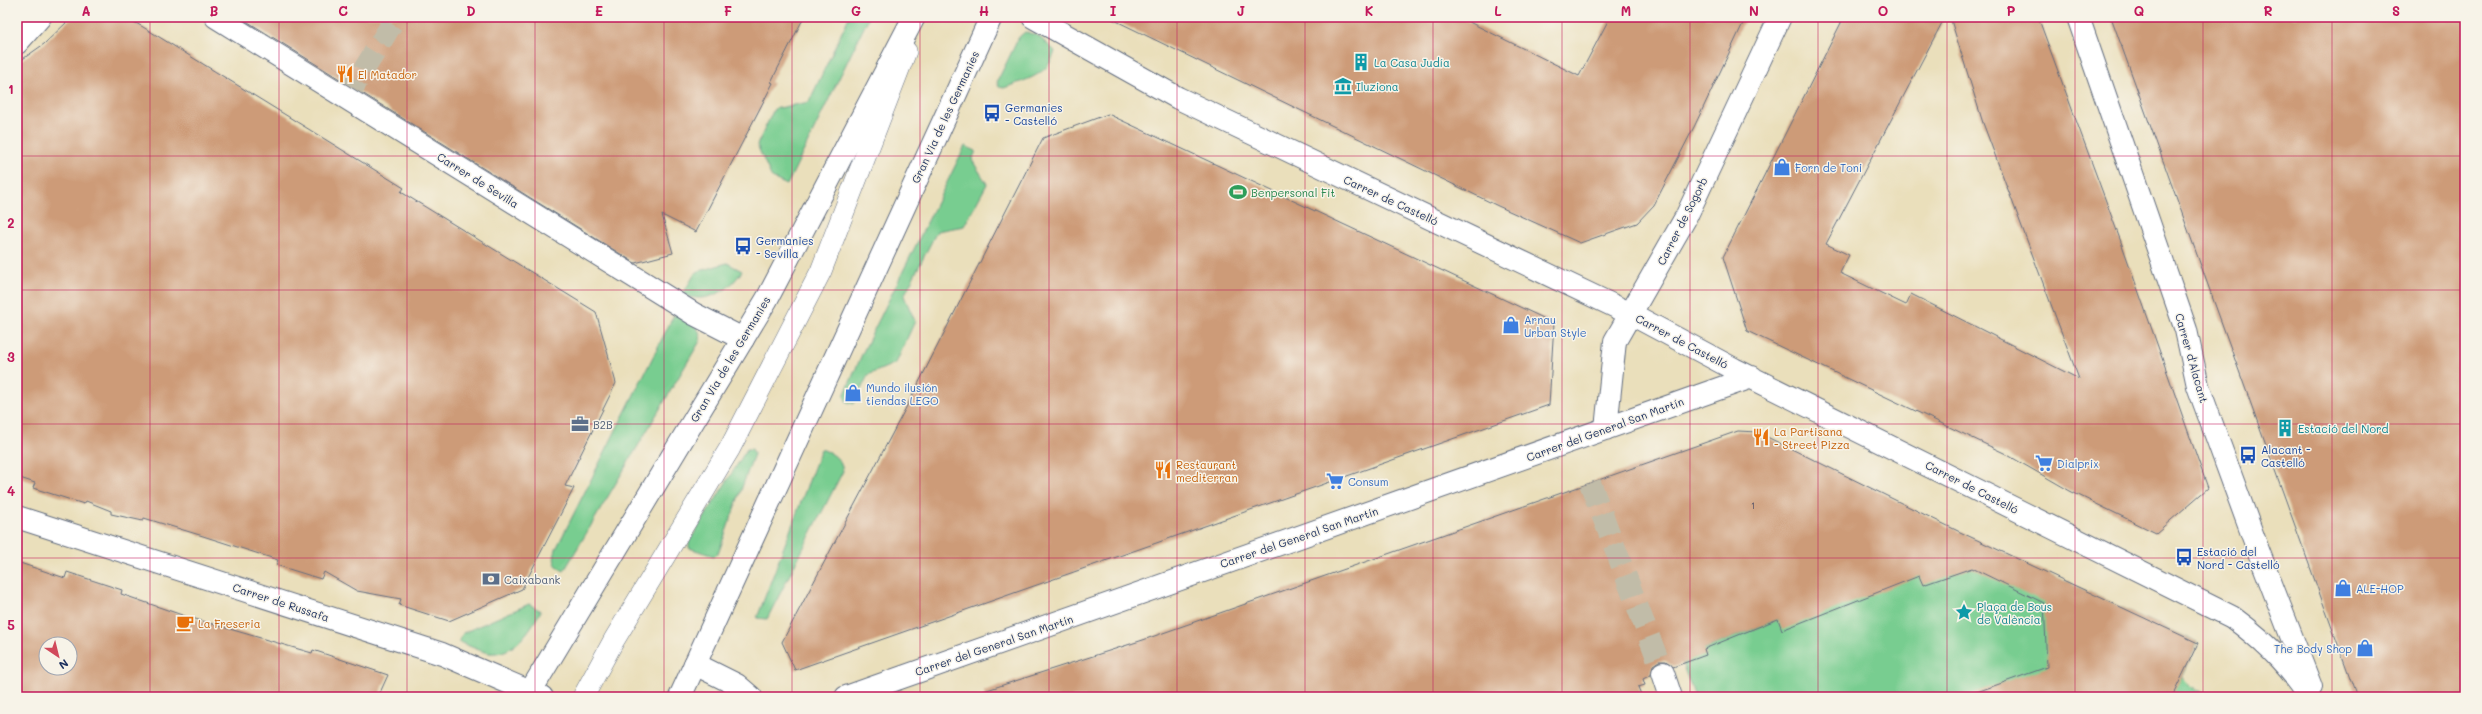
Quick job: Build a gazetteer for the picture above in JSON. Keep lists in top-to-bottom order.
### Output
{
  "streets": {
    "street": [
      "Gran Via de les Germanies",
      "Carrer de Sevilla",
      "Carrer de Castelló",
      "Carrer de Sogorb",
      "Carrer d'Alacant",
      "Carrer del General San Martín",
      "Carrer de Russafa"
    ]
  },
  "crossings": [
    ["Gran Via de les Germanies", "Carrer de Sevilla"],
    ["Gran Via de les Germanies", "Carrer de Russafa"],
    ["Carrer de Castelló", "Carrer de Sogorb"],
    ["Carrer de Castelló", "Carrer del General San Martín"],
    ["Carrer de Sogorb", "Carrer del General San Martín"]
  ],
  "places": {
    "building": ["La Casa Judía", "Estació del Nord"],
    "restaurant": ["El Matador", "La Partisana - Street Pizza", "Restaurant mediterran"],
    "museum": ["Iluziona"],
    "bus stop": [
      "Germanies - Castelló",
      "Germanies - Sevilla",
      "Alacant - Castelló",
      "Estació del Nord - Castelló"
    ],
    "shop": [
      "Forn de Toni",
      "Arnau Urban Style",
      "Mundo ilusión tiendas LEGO",
      "ALE-HOP",
      "The Body Shop"
    ],
    "sports": ["Benpersonal Fit"],
    "office": ["B2B"],
    "supermarket": ["Dialprix", "Consum"],
    "bank": ["Caixabank"],
    "place": ["Plaça de Bous de València"],
    "cafe": ["La Freseria"]
  },
  "house_numbers": ["1"],
  "north": "bottom right",
  "grid": {
    "columns": [
      "A",
      "B",
      "C",
      "D",
      "E",
      "F",
      "G",
      "H",
      "I",
      "J",
      "K",
      "L",
      "M",
      "N",
      "O",
      "P",
      "Q",
      "R",
      "S"
    ],
    "rows": [
      "1",
      "2",
      "3",
      "4",
      "5"
    ]
  }
}
